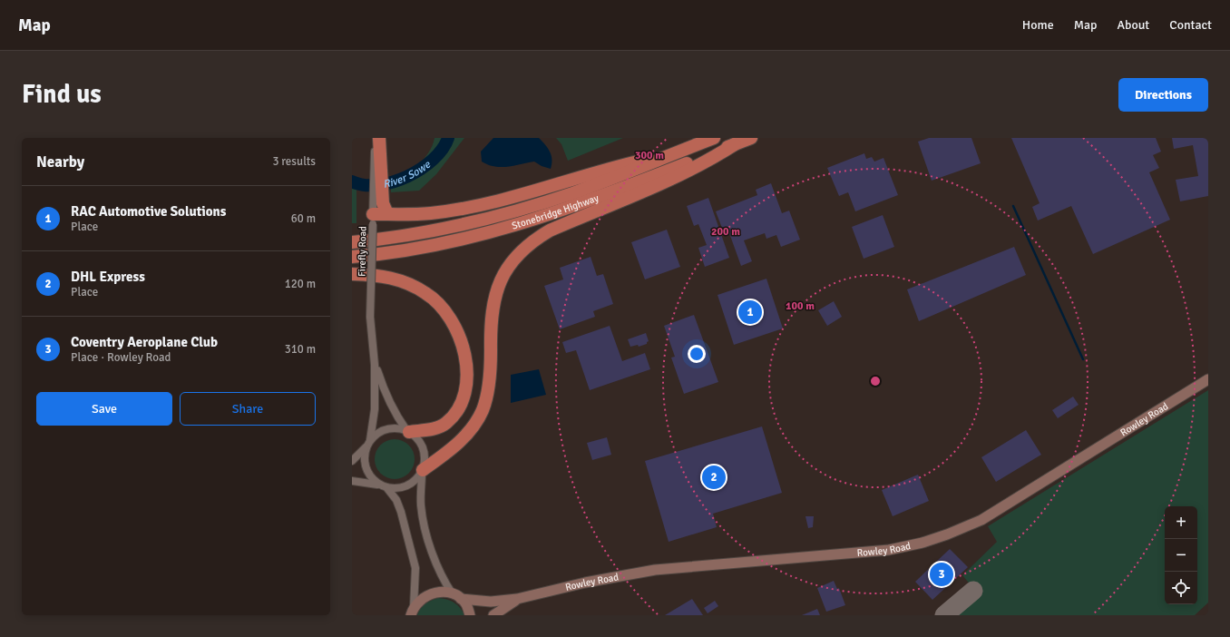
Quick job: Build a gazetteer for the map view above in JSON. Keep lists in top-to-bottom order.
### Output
{
  "streets": {
    "highway": ["Stonebridge Highway"],
    "street": ["Firefly Road", "Rowley Road"]
  },
  "water": ["River Sowe"],
  "page": {
    "header": "Map",
    "nav": [
      "Home",
      "Map",
      "About",
      "Contact"
    ],
    "buttons": [
      "Directions",
      ["Save", "Share"]
    ],
    "title": "Find us",
    "heading": ["Nearby", "3 results"],
    "list": [
      {
        "mark": "1",
        "name": "RAC Automotive Solutions",
        "note": "Place",
        "value": "60 m"
      },
      {
        "mark": "2",
        "name": "DHL Express",
        "note": "Place",
        "value": "120 m"
      },
      {
        "mark": "3",
        "name": "Coventry Aeroplane Club",
        "note": "Place · Rowley Road",
        "value": "310 m"
      }
    ],
    "pins": ["1", "2", "3"],
    "map_buttons": ["+", "−"]
  },
  "rings": ["300 m", "200 m", "100 m"]
}
